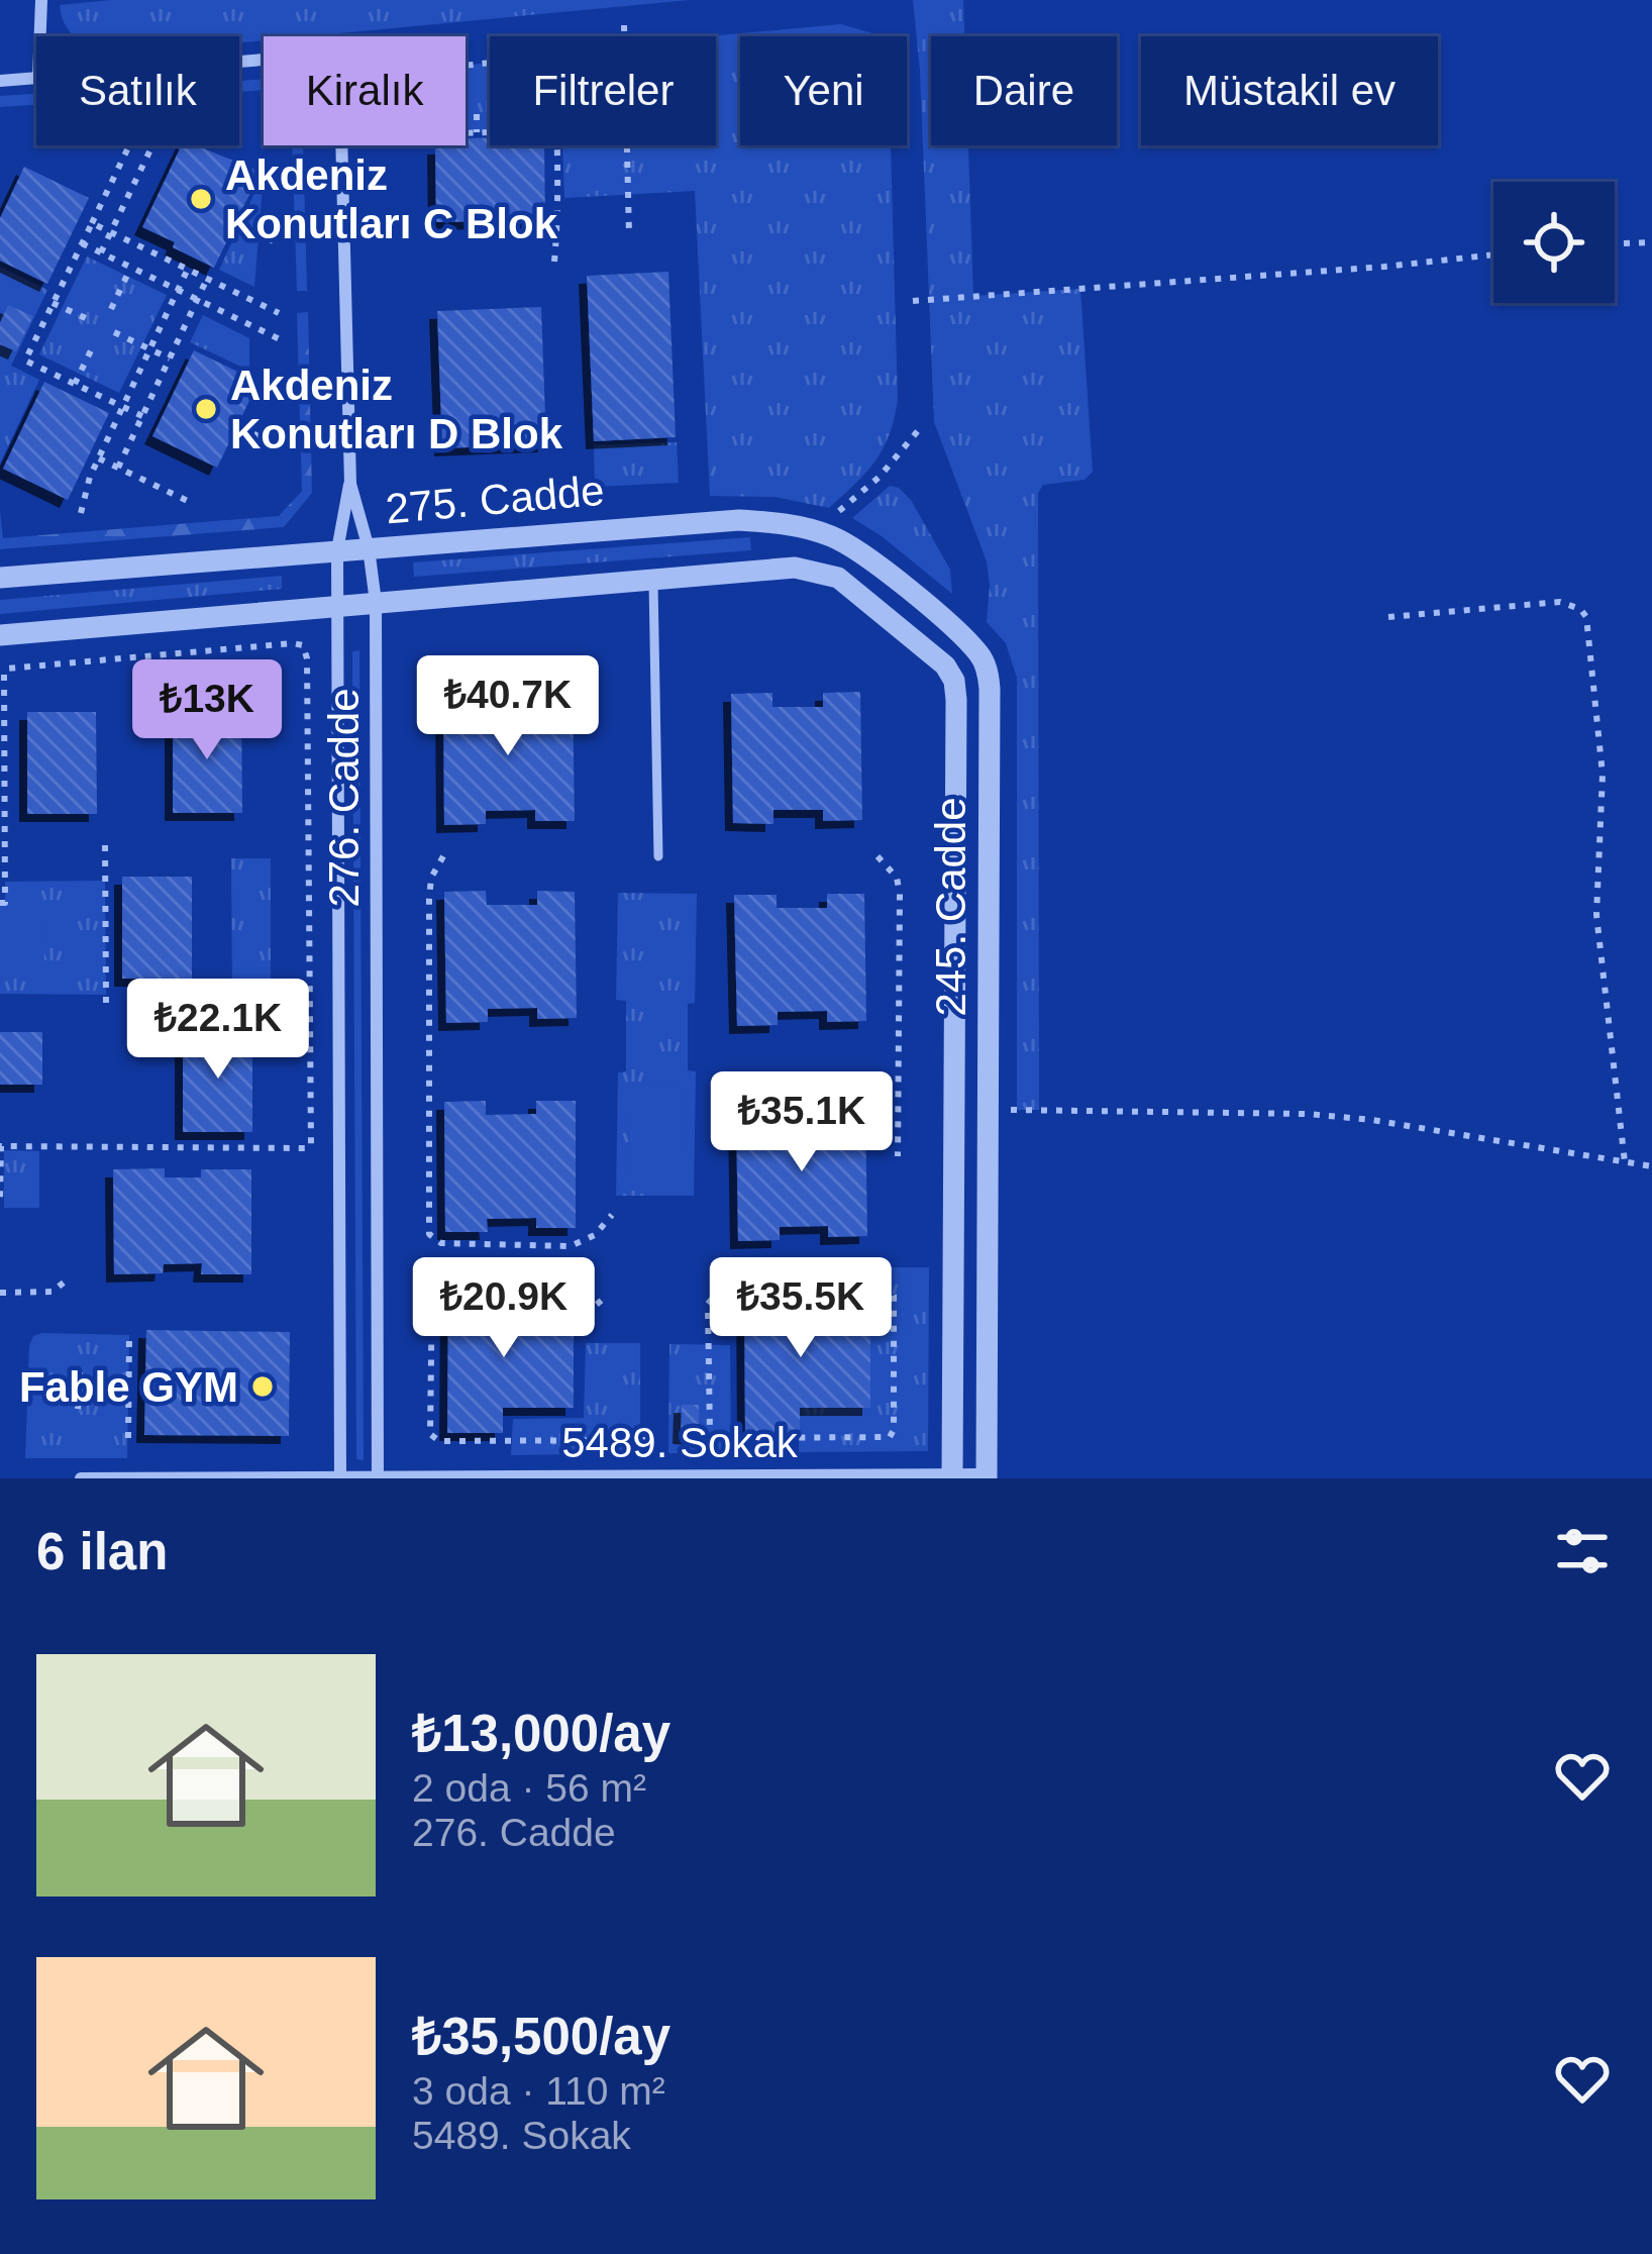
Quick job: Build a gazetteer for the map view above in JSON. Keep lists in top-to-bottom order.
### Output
{
  "streets": {
    "street": [
      "275. Cadde",
      "276. Cadde",
      "245. Cadde",
      "5489. Sokak"
    ]
  },
  "crossings": [
    ["275. Cadde", "276. Cadde"],
    ["275. Cadde", "245. Cadde"],
    ["276. Cadde", "5489. Sokak"],
    ["245. Cadde", "5489. Sokak"]
  ],
  "places": ["Akdeniz Konutları C Blok", "Akdeniz Konutları D Blok", "Fable GYM"],
  "page": {
    "chip": [
      "Satılık",
      "Kiralık",
      "Filtreler",
      "Yeni",
      "Daire",
      "Müstakil ev"
    ],
    "price": [
      "₺40.7K",
      "₺13K",
      "₺22.1K",
      "₺35.1K",
      "₺20.9K",
      "₺35.5K"
    ],
    "heading": "6 ilan",
    "list": [
      {
        "name": "₺13,000/ay",
        "note": "2 oda · 56 m² · 276. Cadde"
      },
      {
        "name": "₺35,500/ay",
        "note": "3 oda · 110 m² · 5489. Sokak"
      }
    ]
  }
}
